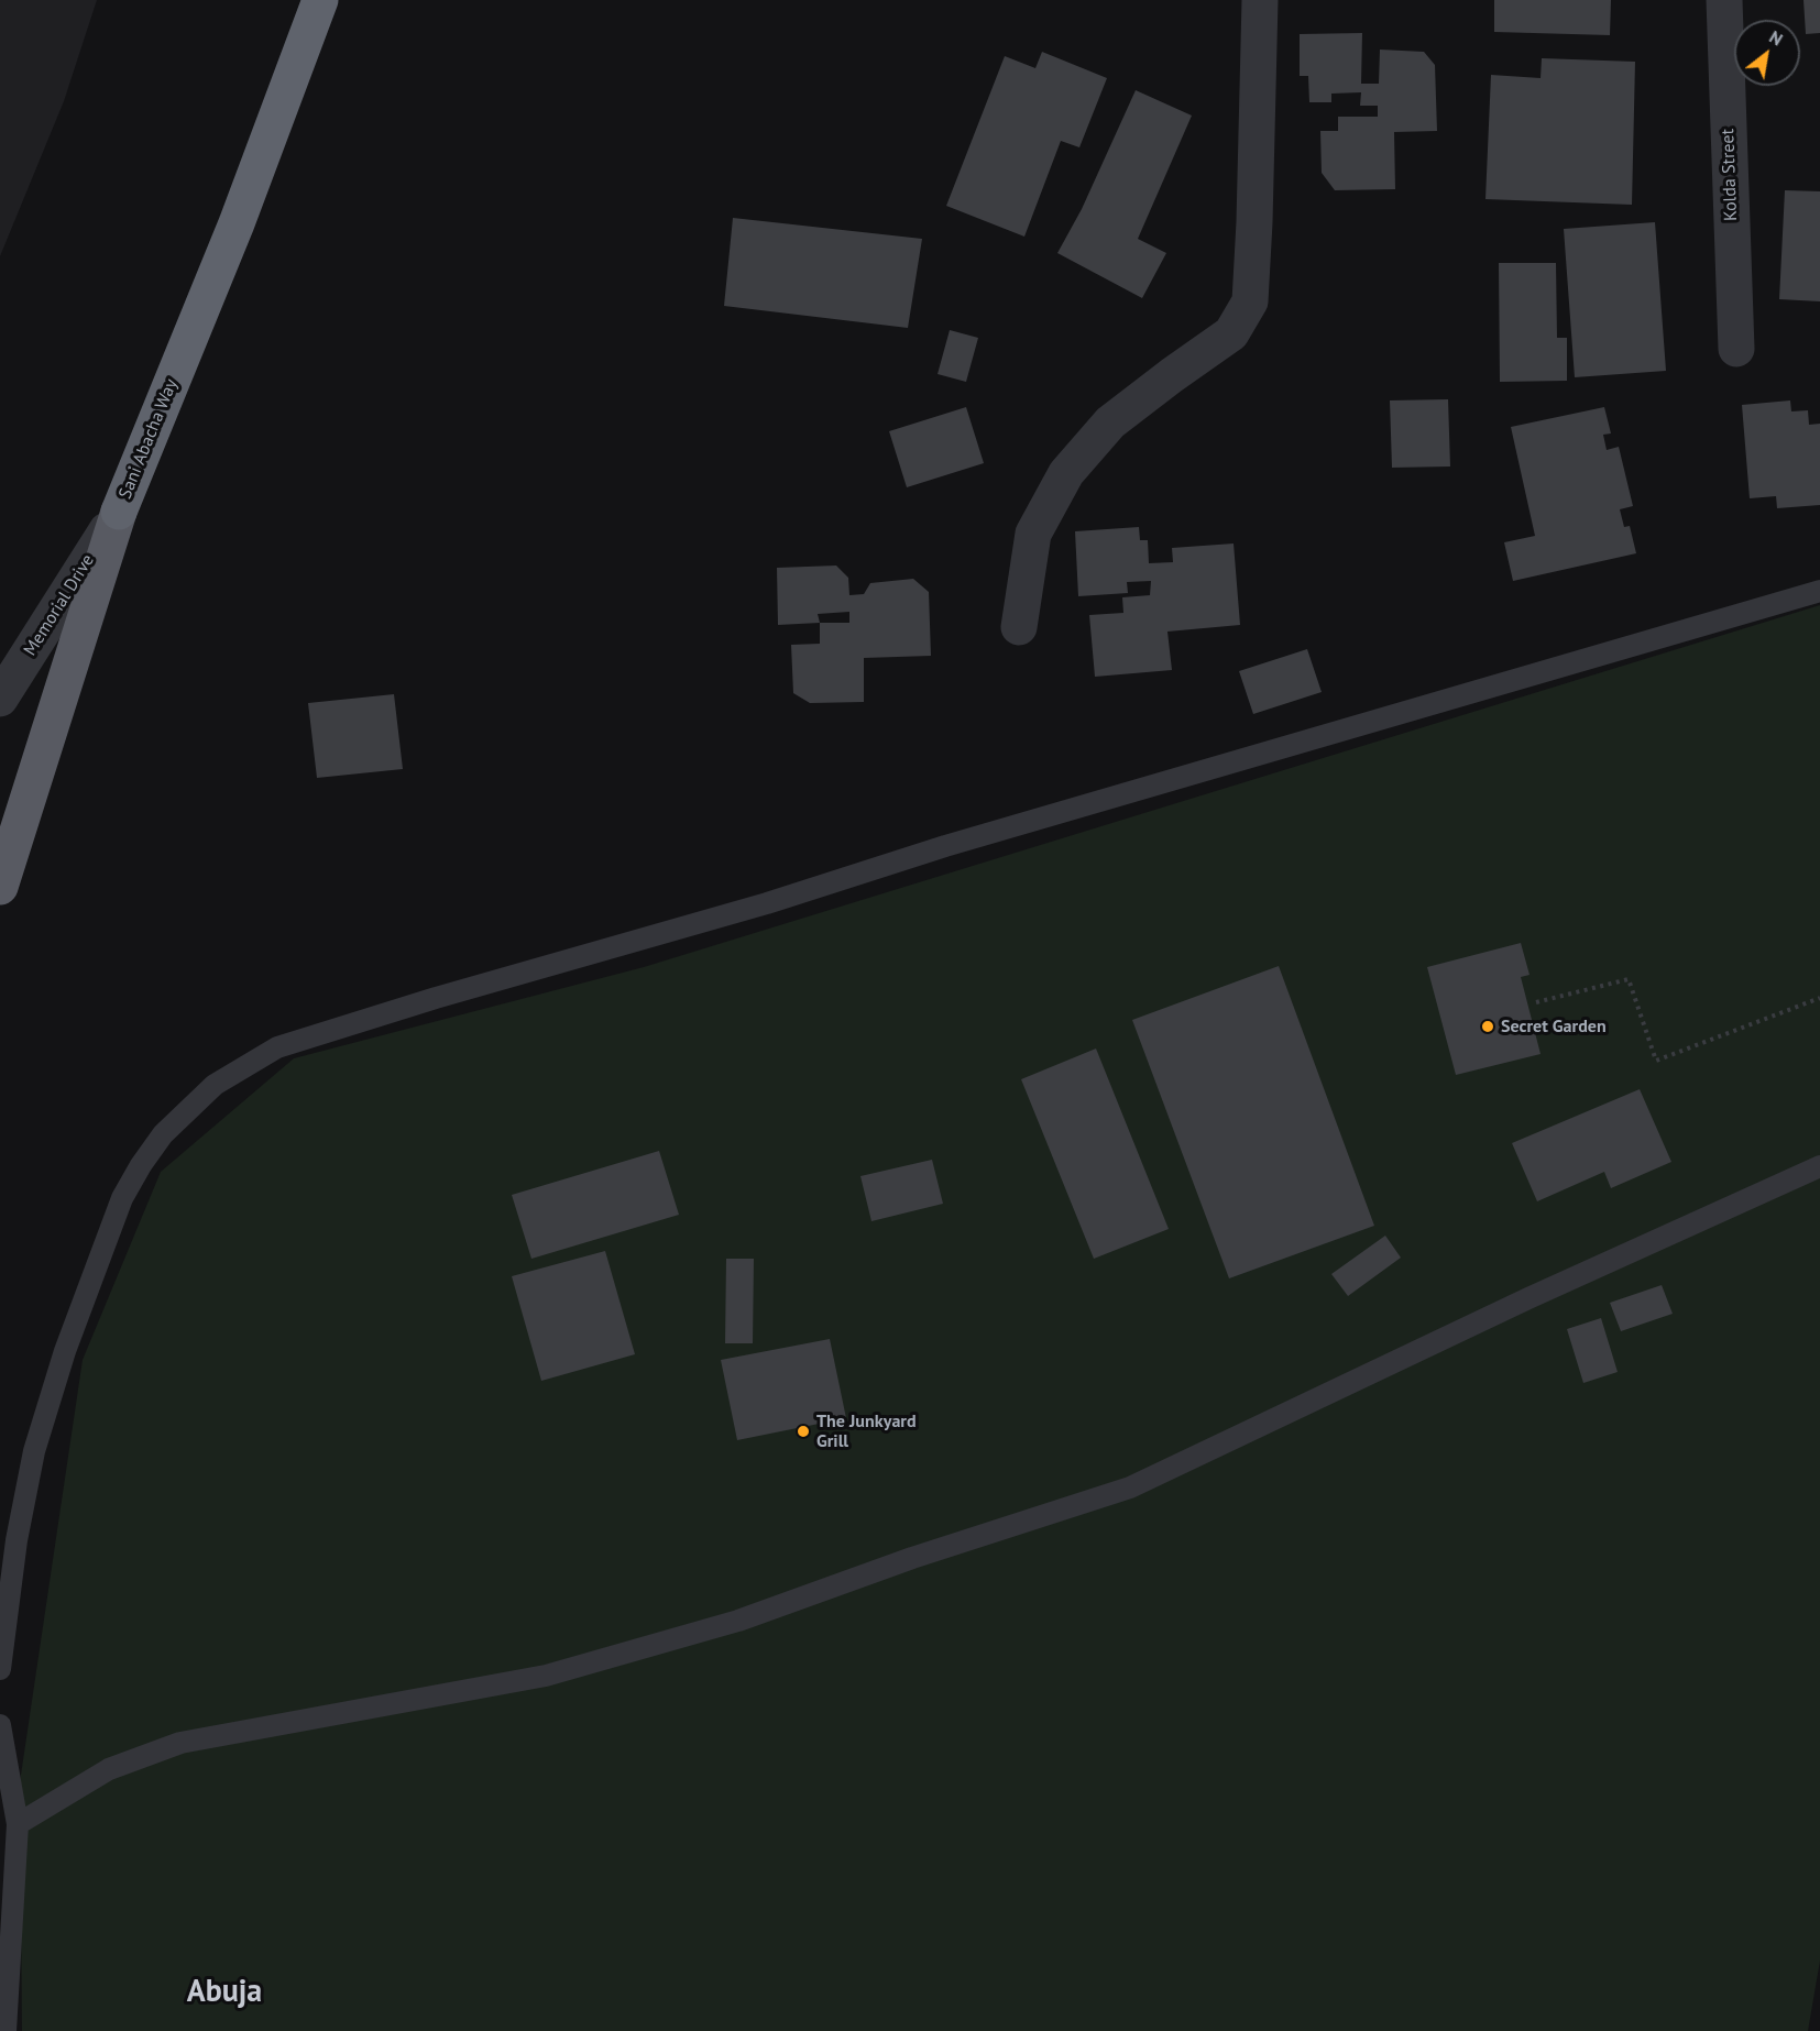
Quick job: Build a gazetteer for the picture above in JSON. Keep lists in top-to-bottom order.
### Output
{
  "streets": {
    "highway": ["Sani Abacha Way"],
    "street": ["Kolda Street", "Memorial Drive"]
  },
  "crossings": [
    ["Sani Abacha Way", "Memorial Drive"]
  ],
  "districts": ["Abuja"],
  "places": ["Secret Garden", "The Junkyard Grill"],
  "north": "top right"
}
